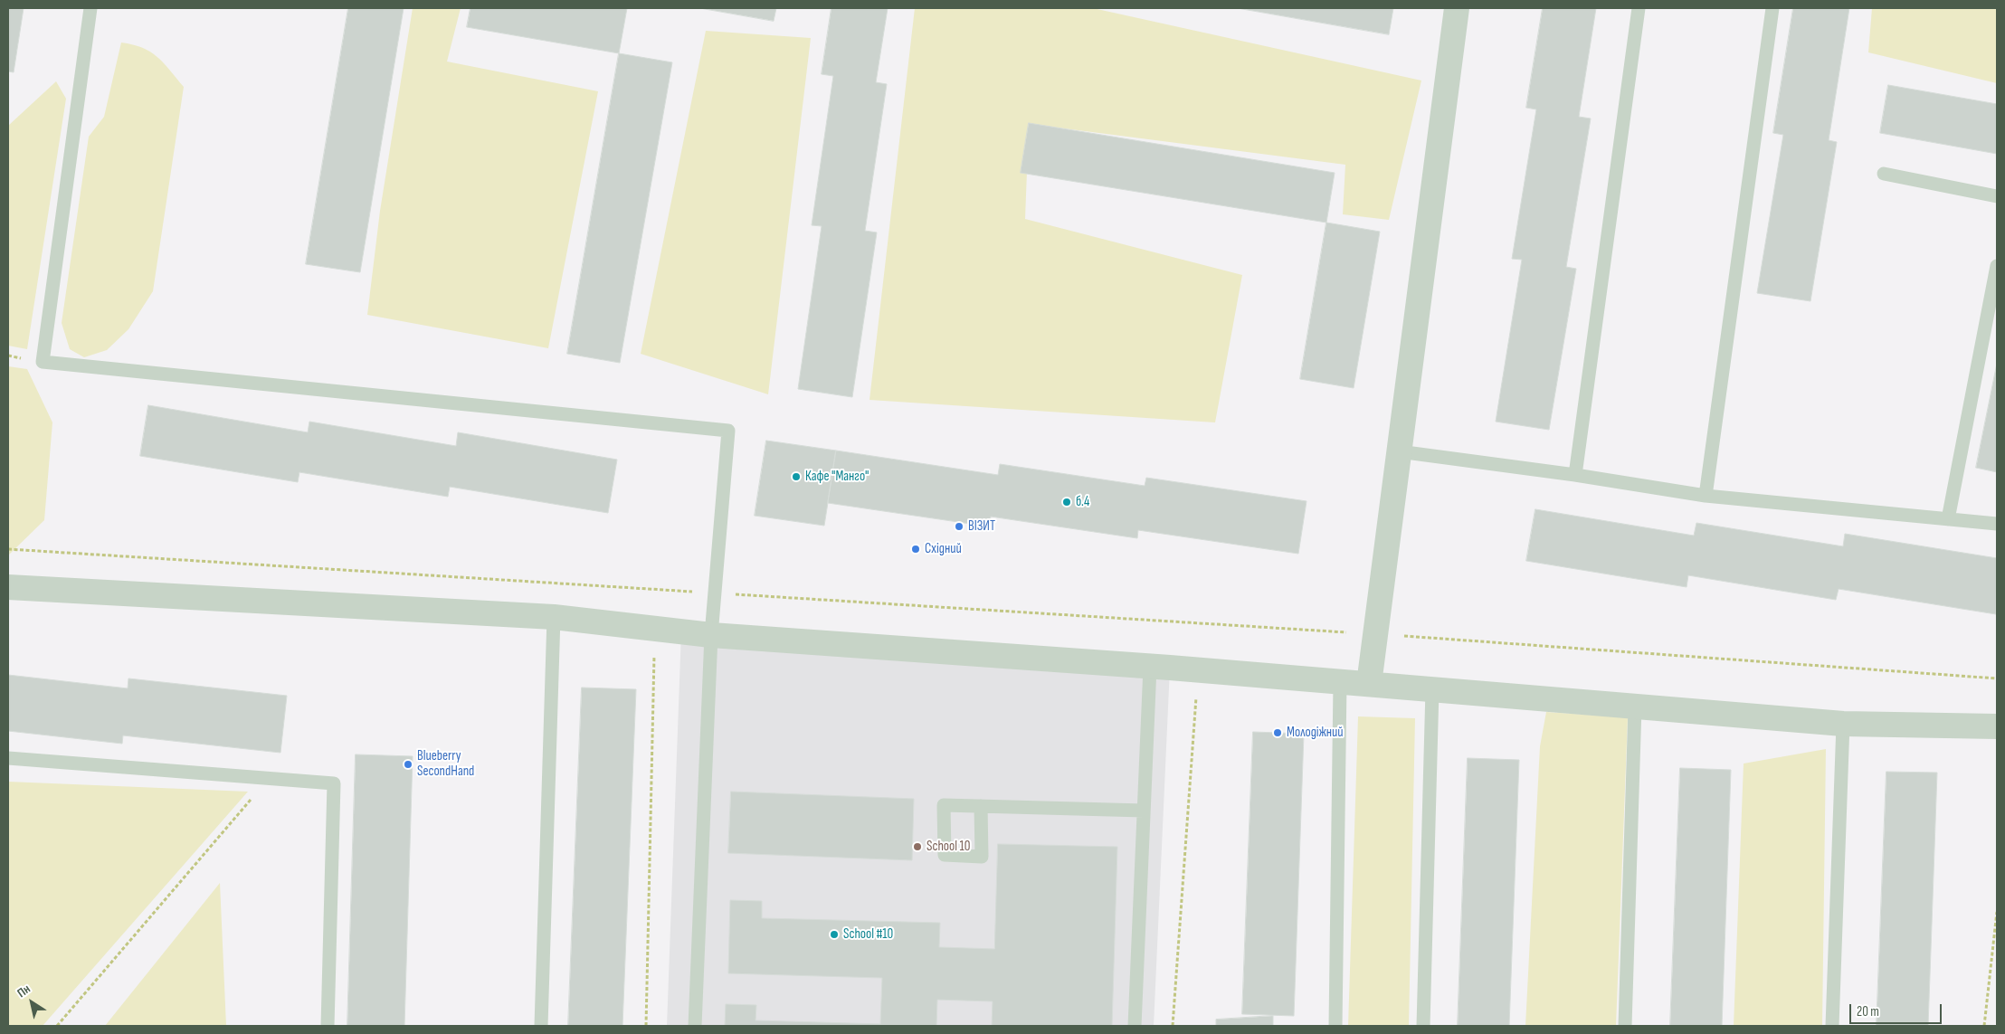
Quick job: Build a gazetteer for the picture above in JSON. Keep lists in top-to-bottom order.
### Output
{
  "places": [
    "Кафе \"Манго\"",
    "б.4",
    "ВІЗИТ",
    "Східний",
    "Молодіжний",
    "Blueberry SecondHand",
    "School 10",
    "School #10"
  ],
  "scale_bar": "20 m",
  "north": "top left"
}
